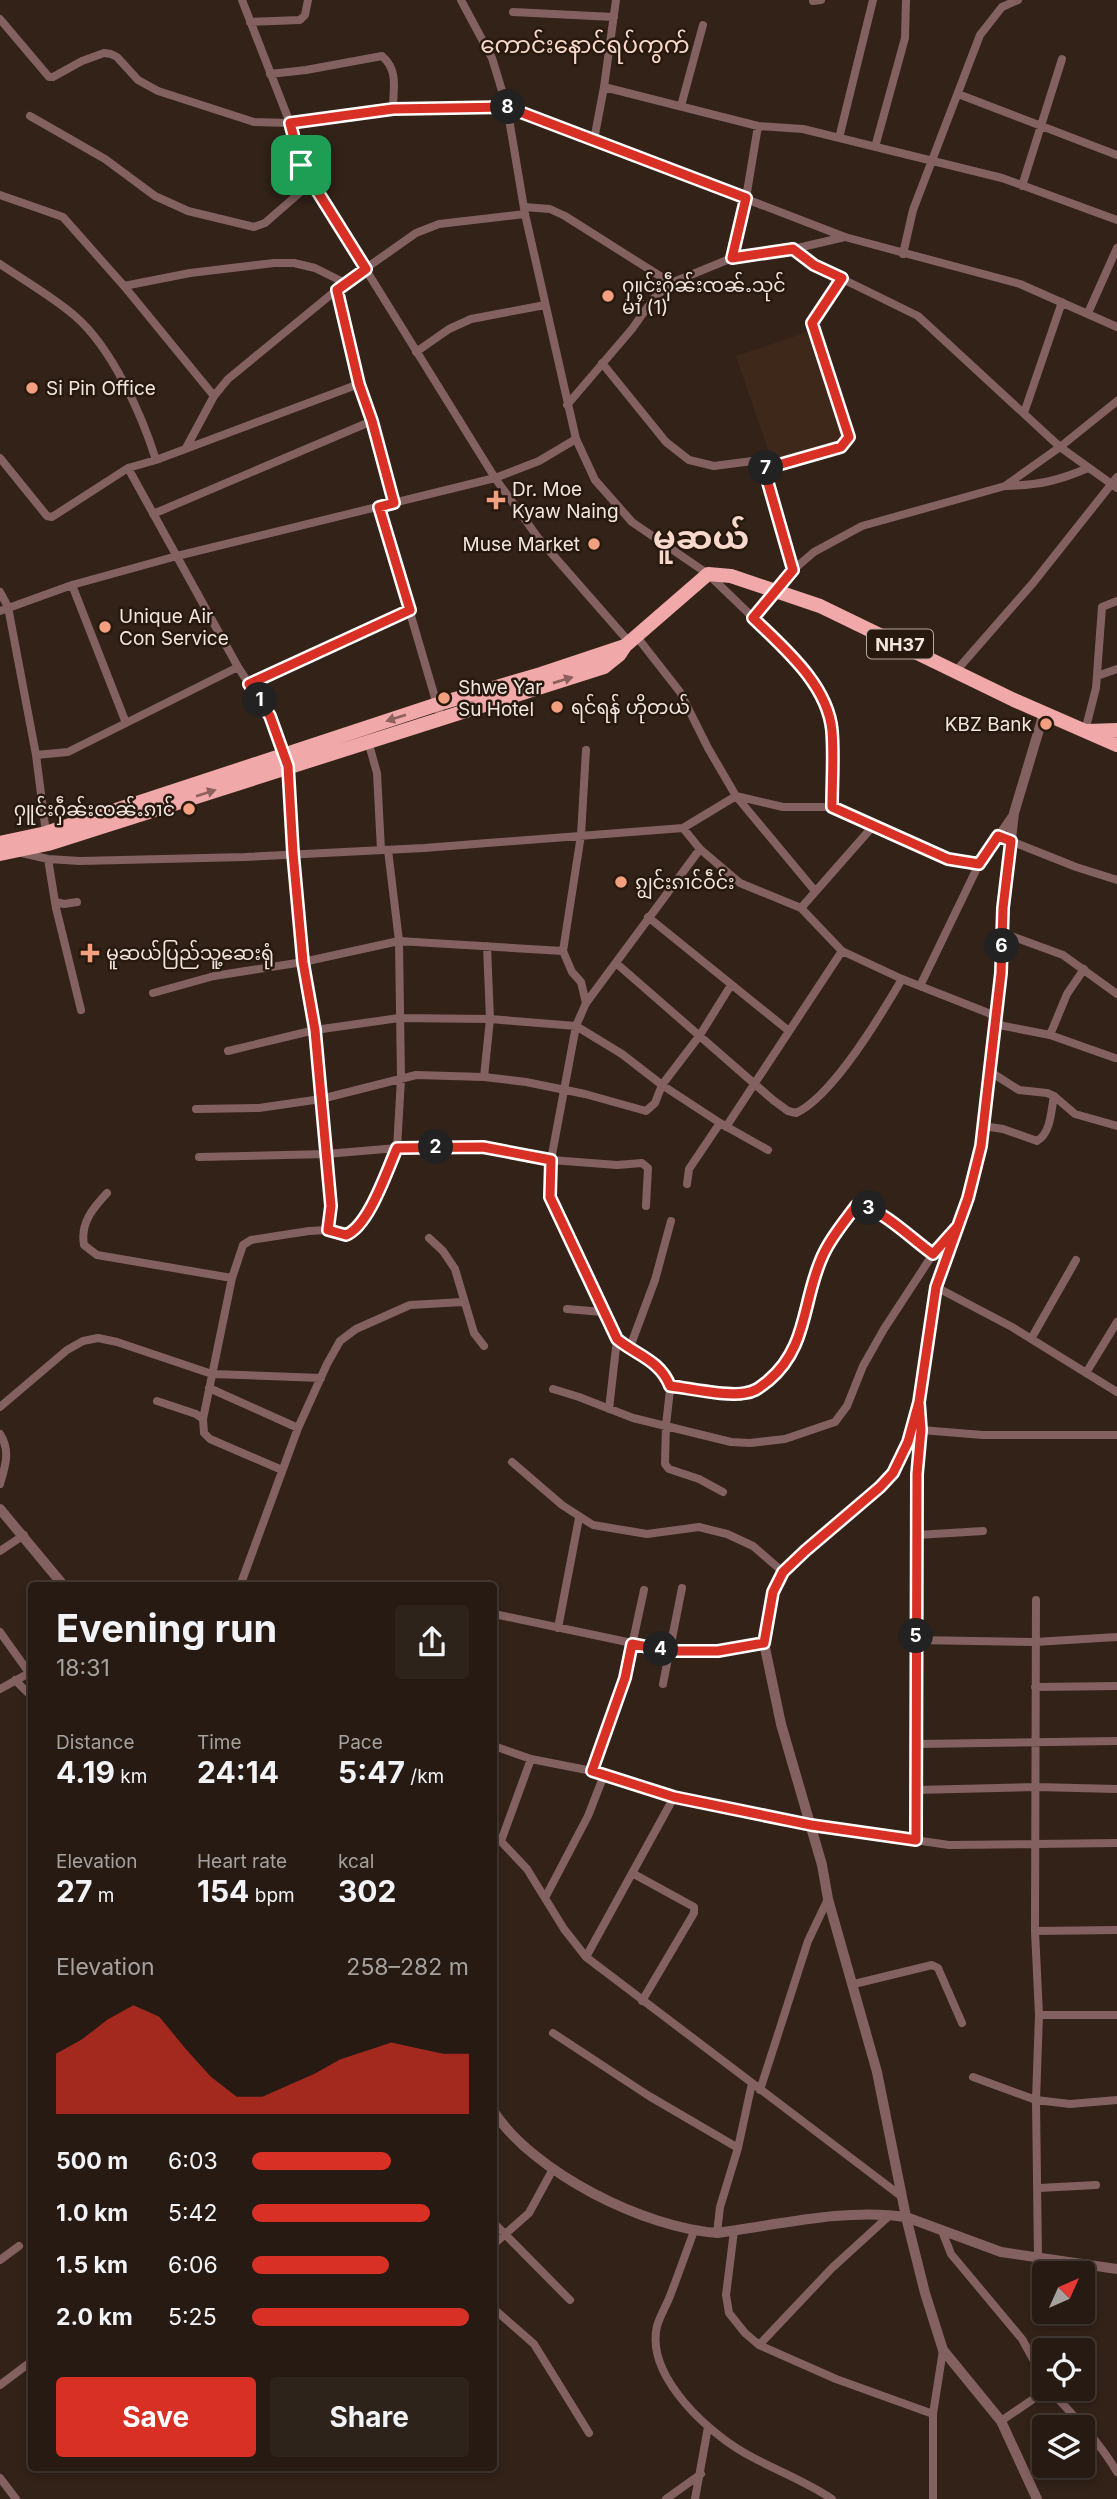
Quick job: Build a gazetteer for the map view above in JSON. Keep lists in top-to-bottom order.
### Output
{
  "streets": {
    "highway": ["NH37"]
  },
  "districts": ["ကောင်းနောင်ရပ်ကွက်", "မူဆယ်"],
  "places": {
    "other": [
      "ႁူင်းႁဵၼ်းၸၼ်ႉသုင် မၢႆ (1)",
      "Si Pin Office",
      "Muse Market",
      "Unique Air Con Service",
      "Shwe Yar Su Hotel",
      "ရင်ရန် ဟိုတယ်",
      "KBZ Bank",
      "ႁူင်းႁဵၼ်းၸၼ်ႉၵၢင်",
      "ၵျွင်းၵၢင်ဝဵင်း"
    ],
    "health": ["Dr. Moe Kyaw Naing", "မူဆယ်ပြည်သူ့ဆေးရုံ"]
  },
  "north": "top right",
  "page": {
    "pins": [
      "8",
      "7",
      "1",
      "6",
      "2",
      "3",
      "5",
      "4"
    ],
    "heading": ["Evening run", "18:31"],
    "stats": [
      ["Distance", "4.19 km"],
      ["Time", "24:14"],
      ["Pace", "5:47 /km"],
      ["Elevation", "27 m"],
      ["Heart rate", "154 bpm"],
      ["kcal", "302"]
    ],
    "chart": ["Elevation", "258–282 m"],
    "list": [
      {
        "name": "500 m",
        "note": "6:03"
      },
      {
        "name": "1.0 km",
        "note": "5:42"
      },
      {
        "name": "1.5 km",
        "note": "6:06"
      },
      {
        "name": "2.0 km",
        "note": "5:25"
      }
    ],
    "buttons": ["Save", "Share"]
  }
}
